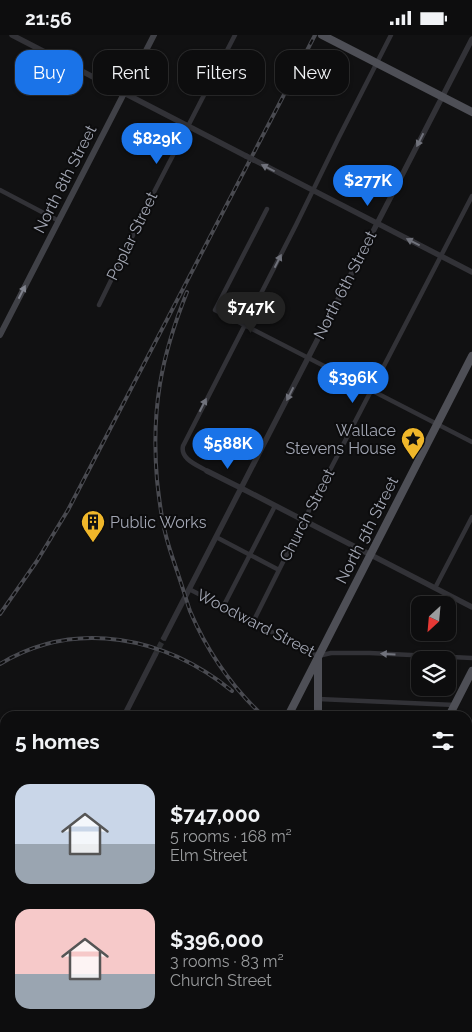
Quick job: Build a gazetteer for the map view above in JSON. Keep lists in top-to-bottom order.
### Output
{
  "streets": {
    "main road": ["North 8th Street", "North 5th Street"],
    "street": [
      "Poplar Street",
      "North 6th Street",
      "Church Street",
      "Woodward Street"
    ]
  },
  "crossings": [
    ["North 6th Street", "Woodward Street"],
    ["Church Street", "Woodward Street"],
    ["North 5th Street", "Woodward Street"]
  ],
  "one_way": ["North 8th Street", "North 6th Street", "Woodward Street"],
  "places": {
    "place": ["Wallace Stevens House"],
    "building": ["Public Works"]
  },
  "north": "bottom left",
  "page": {
    "status": "21:56",
    "chip": [
      "Buy",
      "Rent",
      "Filters",
      "New"
    ],
    "price": [
      "$829K",
      "$277K",
      "$747K",
      "$396K",
      "$588K"
    ],
    "heading": "5 homes",
    "list": [
      {
        "name": "$747,000",
        "note": "5 rooms · 168 m² · Elm Street"
      },
      {
        "name": "$396,000",
        "note": "3 rooms · 83 m² · Church Street"
      }
    ]
  }
}
